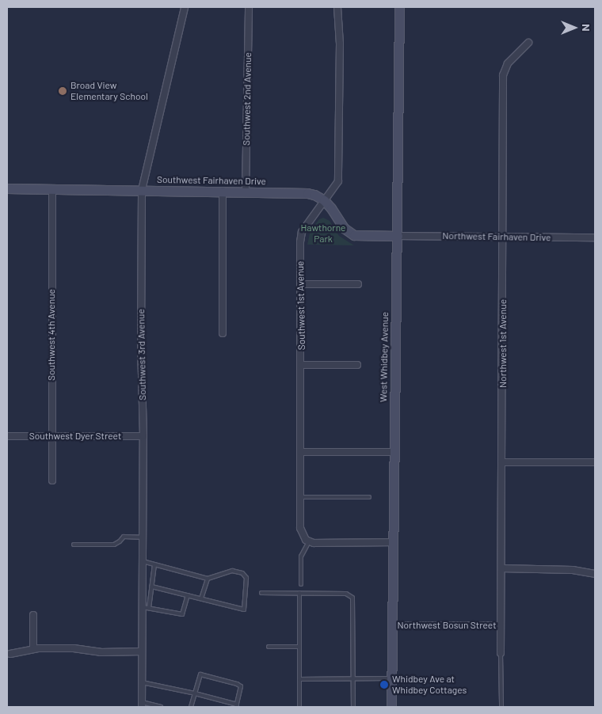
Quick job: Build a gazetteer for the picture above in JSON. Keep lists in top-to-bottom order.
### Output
{
  "streets": {
    "street": [
      "Southwest 2nd Avenue",
      "Southwest Fairhaven Drive",
      "Northwest Fairhaven Drive",
      "Southwest 1st Avenue",
      "Southwest 4th Avenue",
      "Northwest 1st Avenue",
      "Southwest 3rd Avenue",
      "West Whidbey Avenue",
      "Southwest Dyer Street",
      "Northwest Bosun Street"
    ]
  },
  "crossings": [
    ["Southwest 2nd Avenue", "Southwest Fairhaven Drive"],
    ["Southwest Fairhaven Drive", "Northwest Fairhaven Drive"],
    ["Southwest Fairhaven Drive", "Southwest 1st Avenue"],
    ["Southwest Fairhaven Drive", "Southwest 4th Avenue"],
    ["Southwest Fairhaven Drive", "Southwest 3rd Avenue"],
    ["Southwest Fairhaven Drive", "West Whidbey Avenue"],
    ["Northwest Fairhaven Drive", "Northwest 1st Avenue"],
    ["Northwest Fairhaven Drive", "West Whidbey Avenue"],
    ["Southwest 4th Avenue", "Southwest Dyer Street"],
    ["Northwest 1st Avenue", "Northwest Bosun Street"],
    ["Southwest 3rd Avenue", "Southwest Dyer Street"],
    ["West Whidbey Avenue", "Northwest Bosun Street"]
  ],
  "parks": ["Hawthorne Park"],
  "places": ["Broad View Elementary School", "Whidbey Ave at Whidbey Cottages"],
  "north": "right"
}
